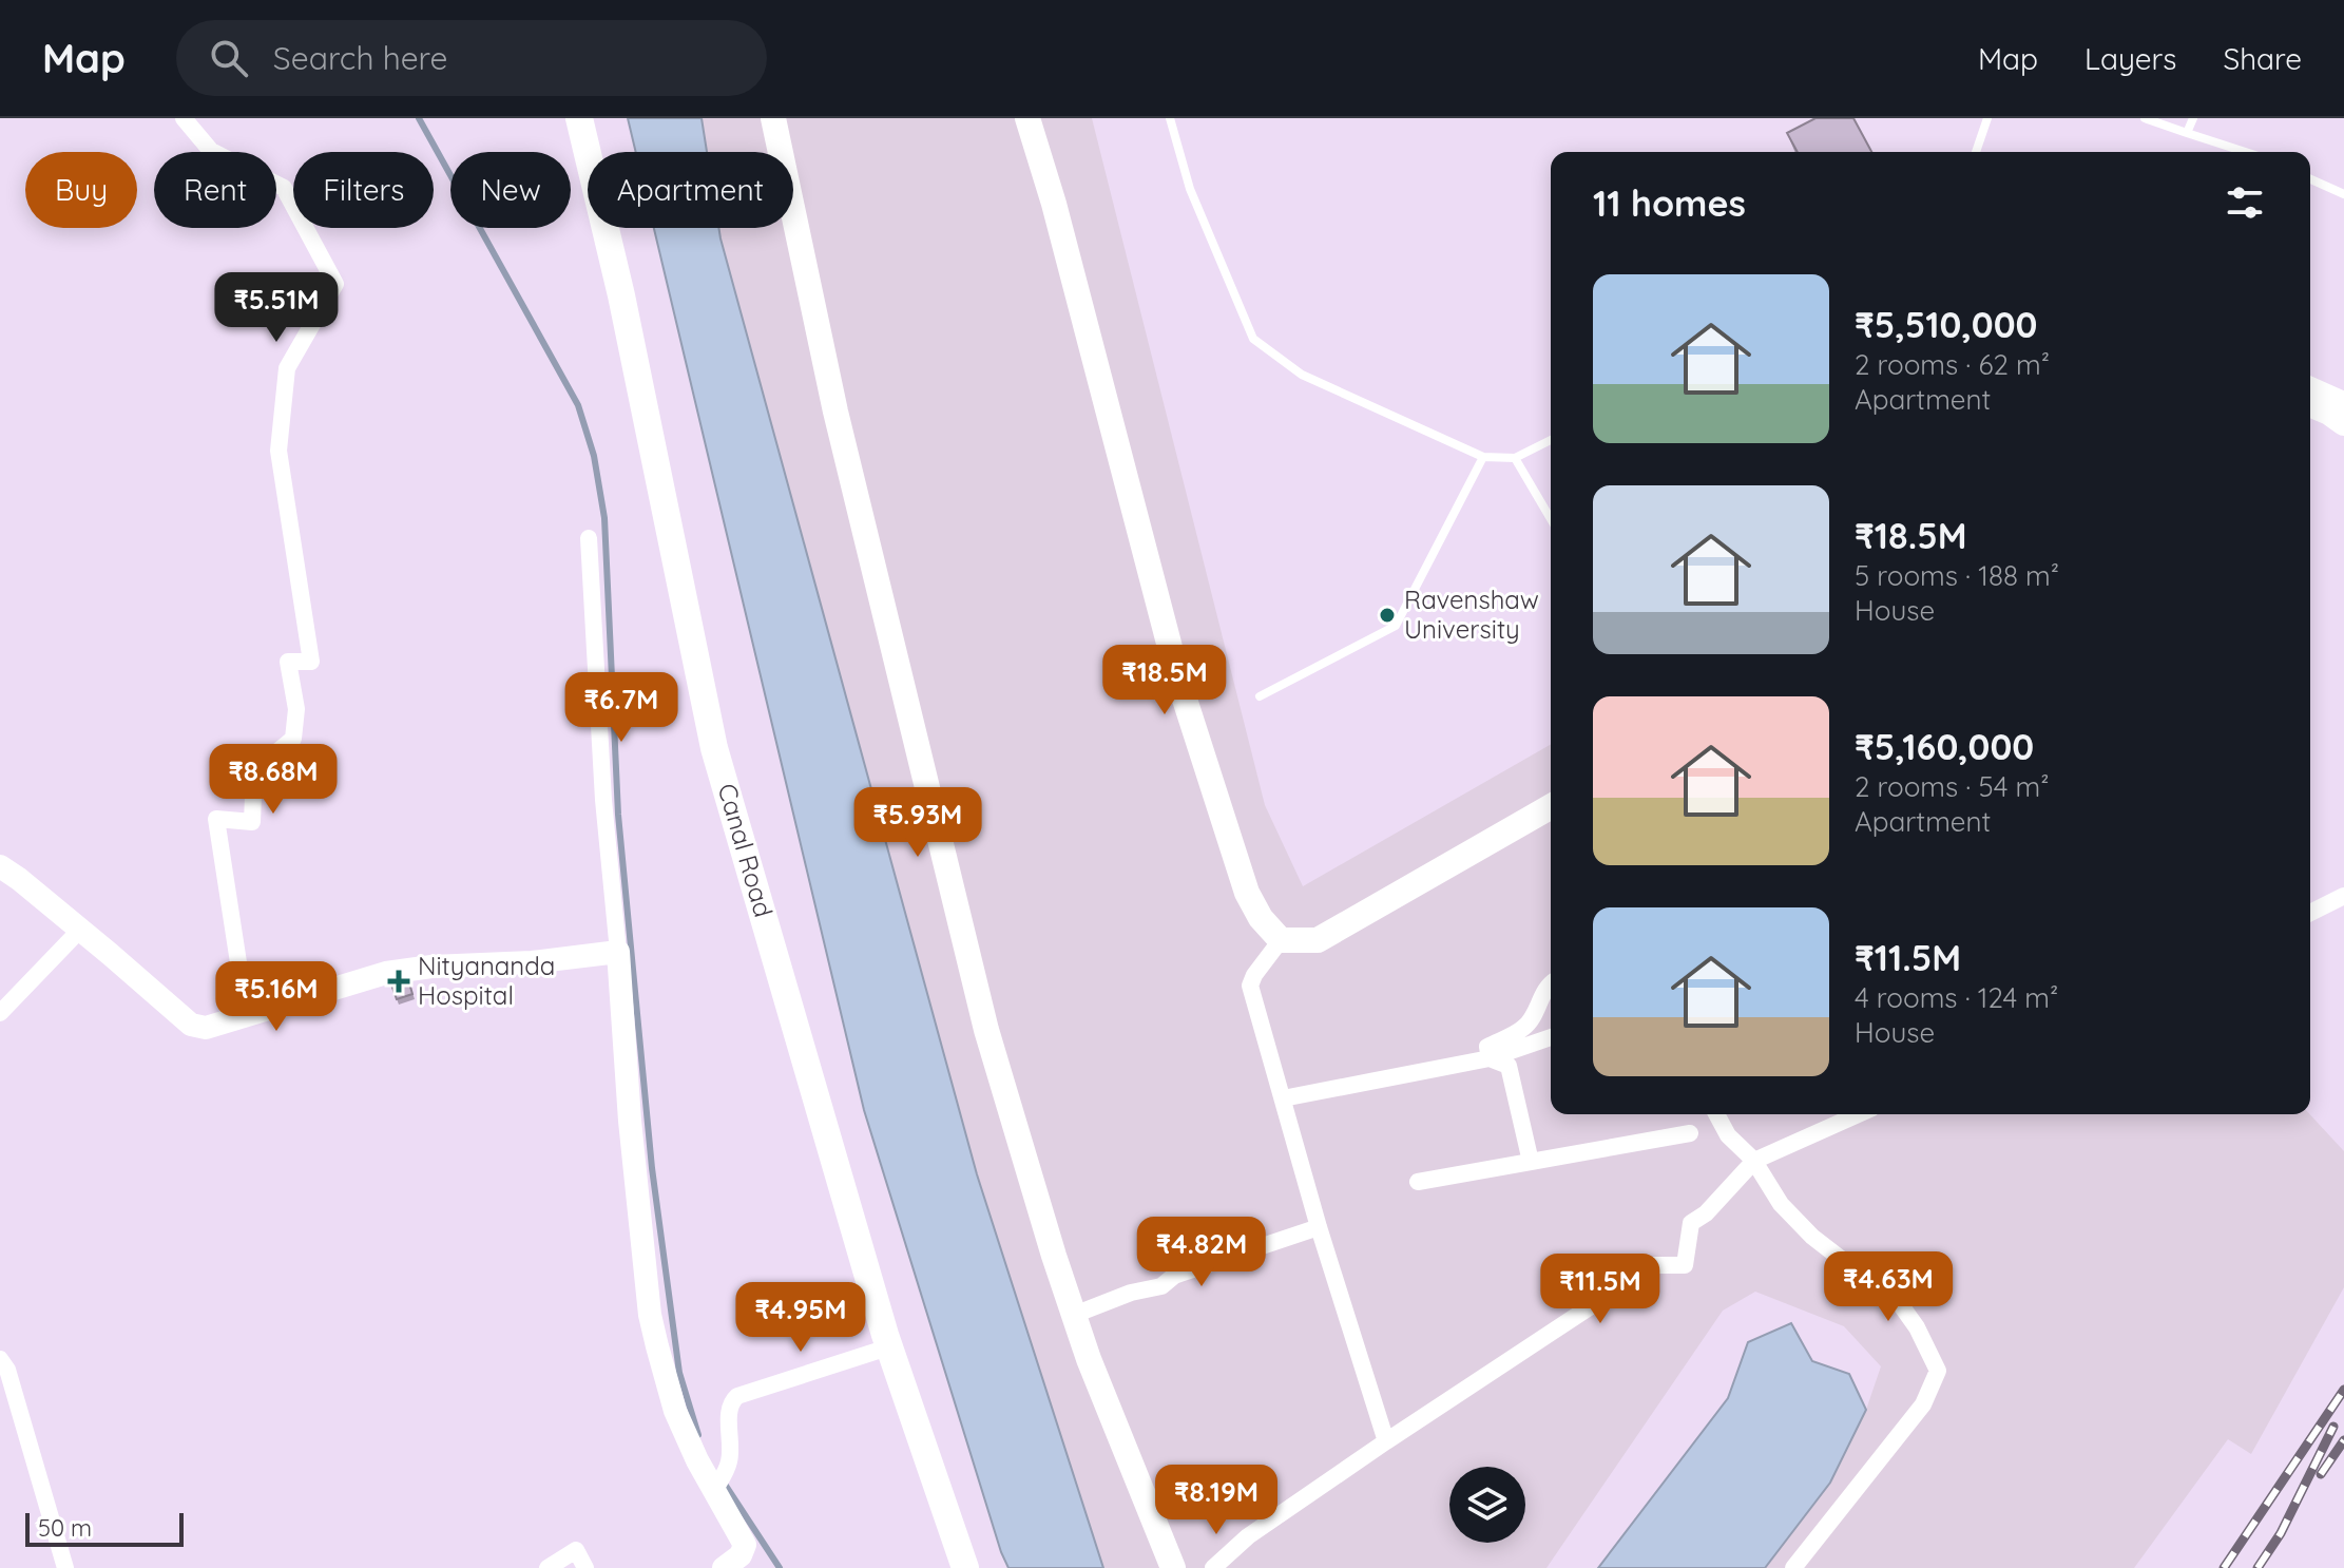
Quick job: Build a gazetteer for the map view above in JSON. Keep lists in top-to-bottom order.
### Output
{
  "streets": {
    "main road": ["Canal Road"]
  },
  "places": {
    "other": ["Ravenshaw University"],
    "health": ["Nityananda Hospital"]
  },
  "scale_bar": "50 m",
  "page": {
    "header": "Map",
    "search": "Search here",
    "nav": ["Map", "Layers", "Share"],
    "chip": [
      "Buy",
      "Rent",
      "Filters",
      "New",
      "Apartment"
    ],
    "heading": "11 homes",
    "list": [
      {
        "name": "₹5,510,000",
        "note": "2 rooms · 62 m² · Apartment"
      },
      {
        "name": "₹18.5M",
        "note": "5 rooms · 188 m² · House"
      },
      {
        "name": "₹5,160,000",
        "note": "2 rooms · 54 m² · Apartment"
      },
      {
        "name": "₹11.5M",
        "note": "4 rooms · 124 m² · House"
      }
    ],
    "price": [
      "₹5.51M",
      "₹18.5M",
      "₹6.7M",
      "₹8.68M",
      "₹5.93M",
      "₹5.16M",
      "₹4.82M",
      "₹4.63M",
      "₹11.5M",
      "₹4.95M",
      "₹8.19M"
    ],
    "scale": "50 m"
  }
}
